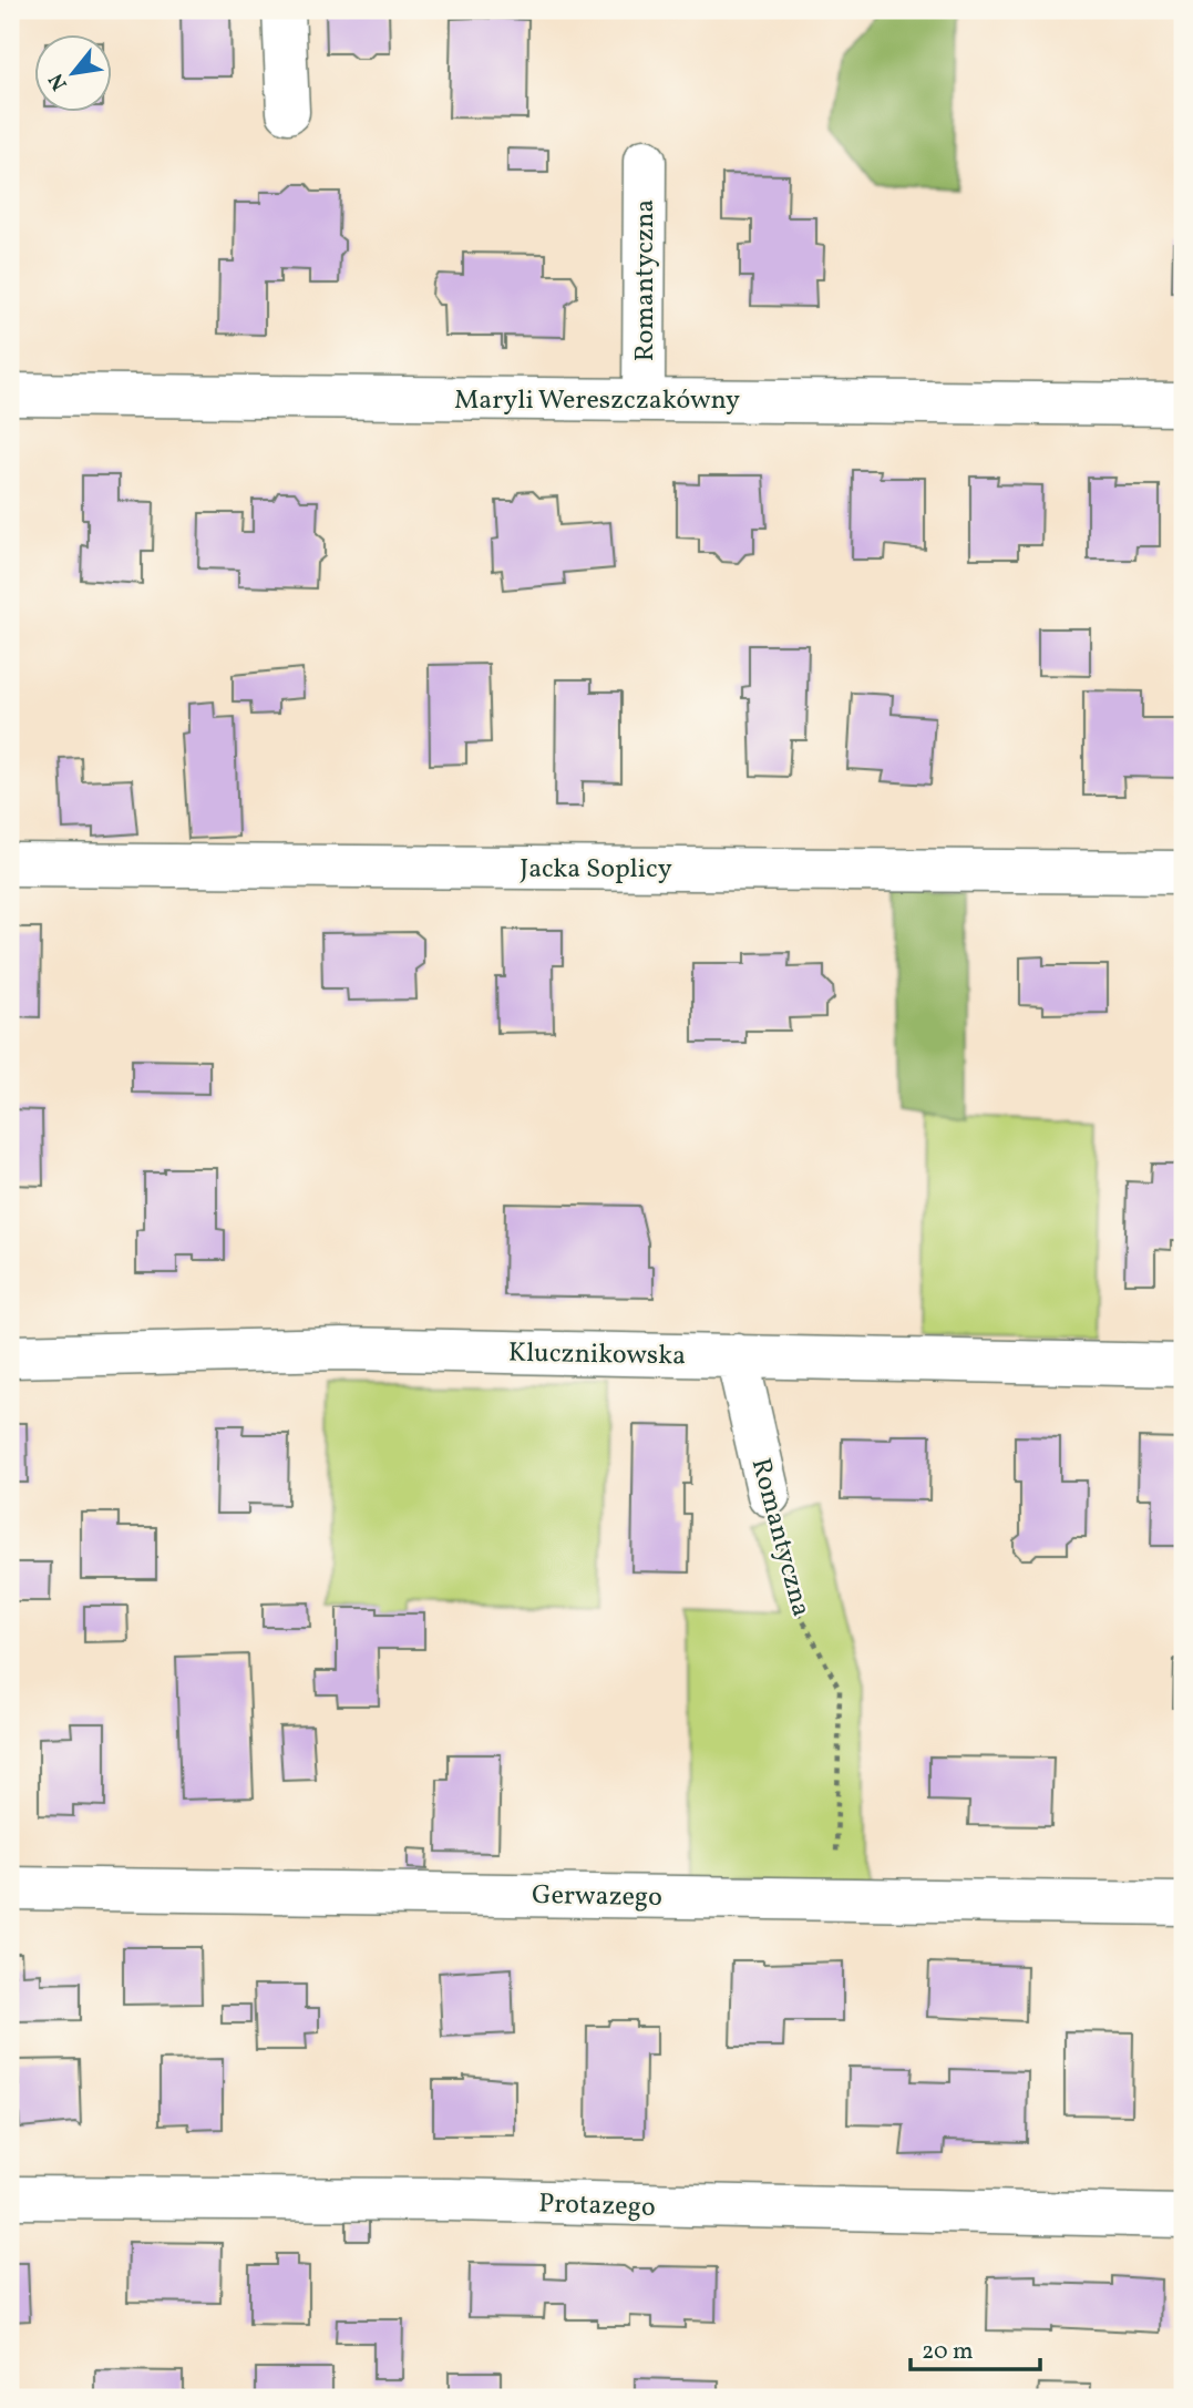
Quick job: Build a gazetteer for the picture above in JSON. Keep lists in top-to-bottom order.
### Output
{
  "streets": {
    "street": [
      "Romantyczna",
      "Maryli Wereszczakówny",
      "Jacka Soplicy",
      "Klucznikowska",
      "Gerwazego",
      "Protazego"
    ]
  },
  "crossings": [
    ["Romantyczna", "Maryli Wereszczakówny"],
    ["Romantyczna", "Klucznikowska"],
    ["Romantyczna", "Gerwazego"]
  ],
  "scale_bar": "20 m",
  "north": "bottom left"
}
